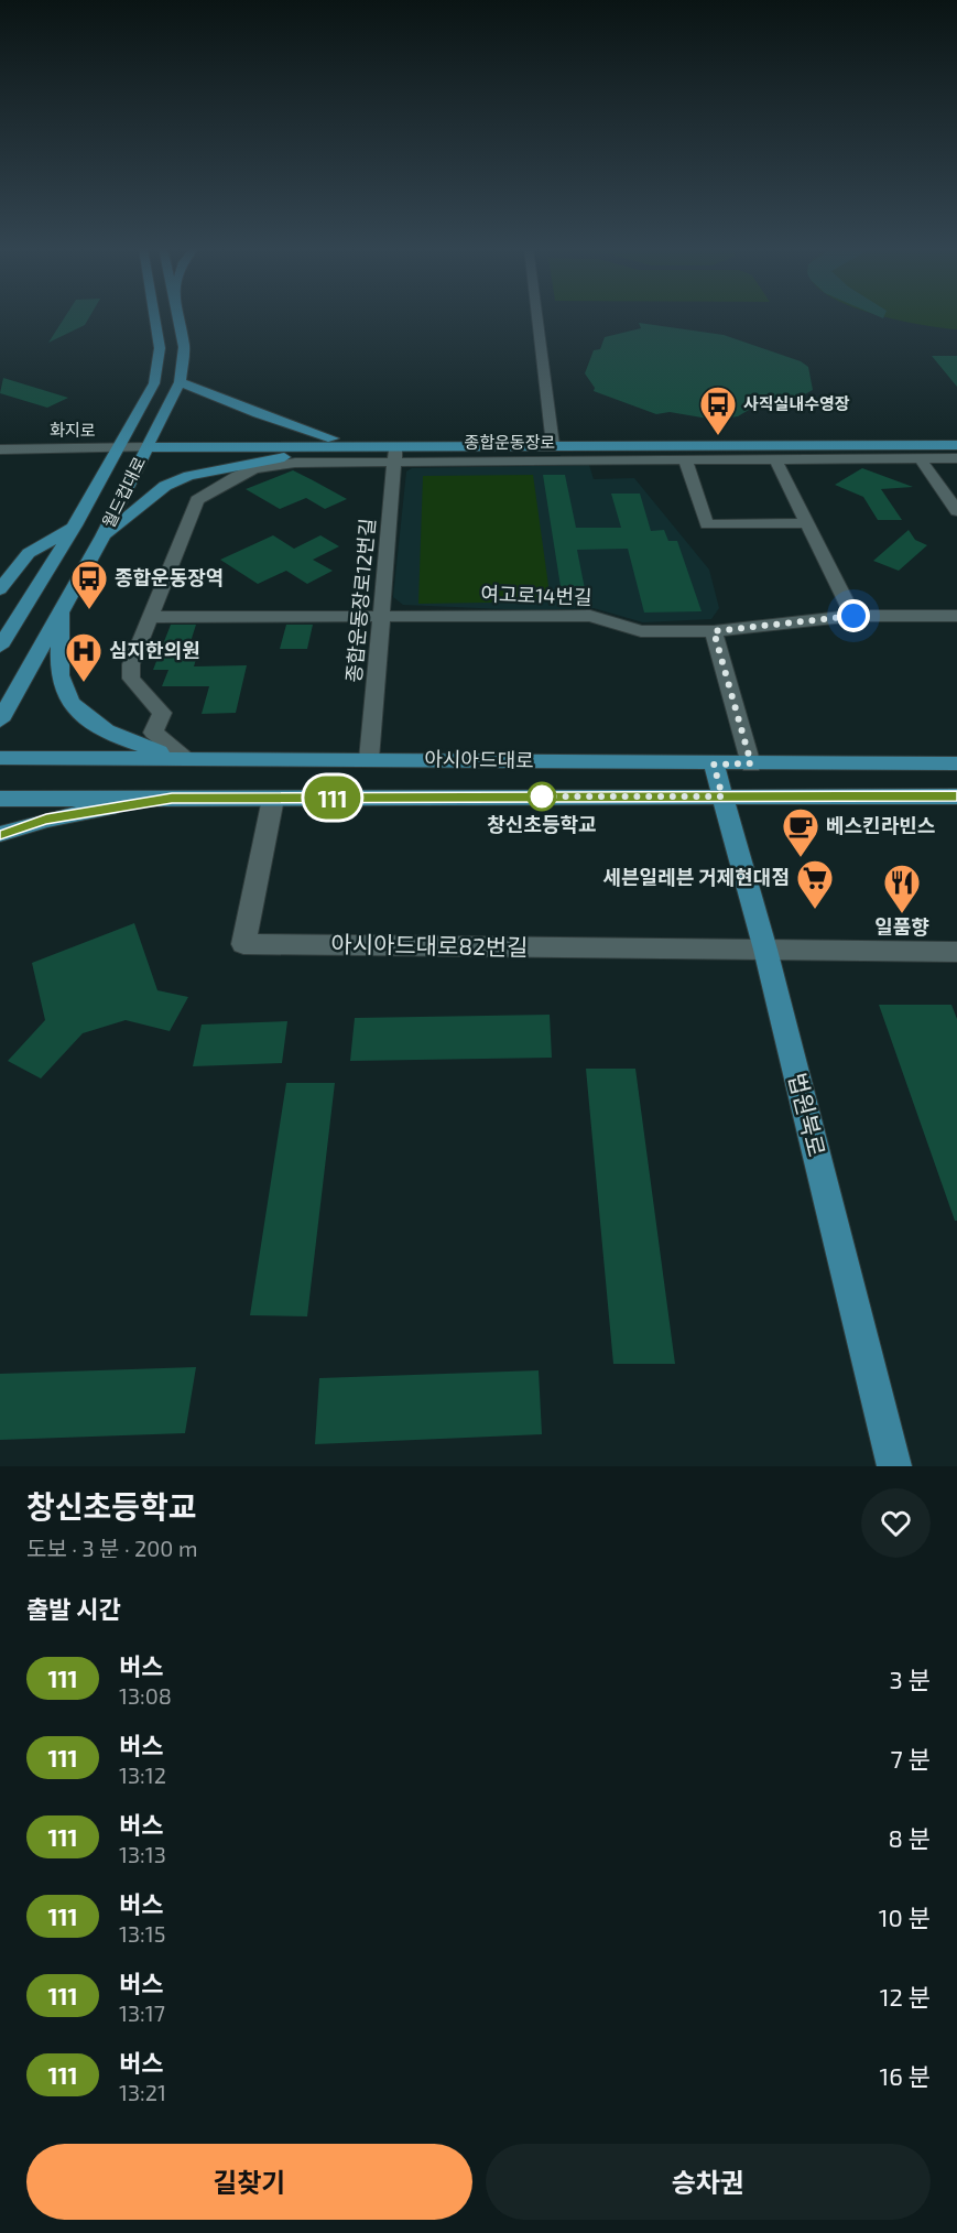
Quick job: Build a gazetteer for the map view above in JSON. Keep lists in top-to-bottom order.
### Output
{
  "streets": {
    "main road": [
      "종합운동장로",
      "월드컵대로",
      "아시아드대로",
      "법원북로"
    ],
    "street": [
      "화지로",
      "여고로14번길",
      "종합운동장로12번길",
      "아시아드대로82번길"
    ]
  },
  "crossings": [
    ["화지로", "종합운동장로"],
    ["화지로", "월드컵대로"],
    ["종합운동장로", "월드컵대로"],
    ["종합운동장로", "여고로14번길"],
    ["종합운동장로", "종합운동장로12번길"],
    ["종합운동장로", "아시아드대로"],
    ["여고로14번길", "종합운동장로12번길"],
    ["종합운동장로12번길", "아시아드대로"],
    ["아시아드대로", "아시아드대로82번길"],
    ["아시아드대로", "법원북로"],
    ["아시아드대로82번길", "법원북로"]
  ],
  "places": {
    "bus stop": ["사직실내수영장", "종합운동장역"],
    "hospital": ["심지한의원"],
    "other": ["창신초등학교"],
    "cafe": ["베스킨라빈스"],
    "supermarket": ["세븐일레븐 거제현대점"],
    "restaurant": ["일품향"]
  },
  "lines": ["bus line 111"],
  "page": {
    "on_map": "111",
    "heading": [
      ["창신초등학교", "도보 · 3 분 · 200 m"],
      "출발 시간"
    ],
    "list": [
      {
        "mark": "111",
        "name": "버스",
        "note": "13:08",
        "value": "3 분"
      },
      {
        "mark": "111",
        "name": "버스",
        "note": "13:12",
        "value": "7 분"
      },
      {
        "mark": "111",
        "name": "버스",
        "note": "13:13",
        "value": "8 분"
      },
      {
        "mark": "111",
        "name": "버스",
        "note": "13:15",
        "value": "10 분"
      },
      {
        "mark": "111",
        "name": "버스",
        "note": "13:17",
        "value": "12 분"
      },
      {
        "mark": "111",
        "name": "버스",
        "note": "13:21",
        "value": "16 분"
      }
    ],
    "buttons": ["길찾기", "승차권"]
  }
}
